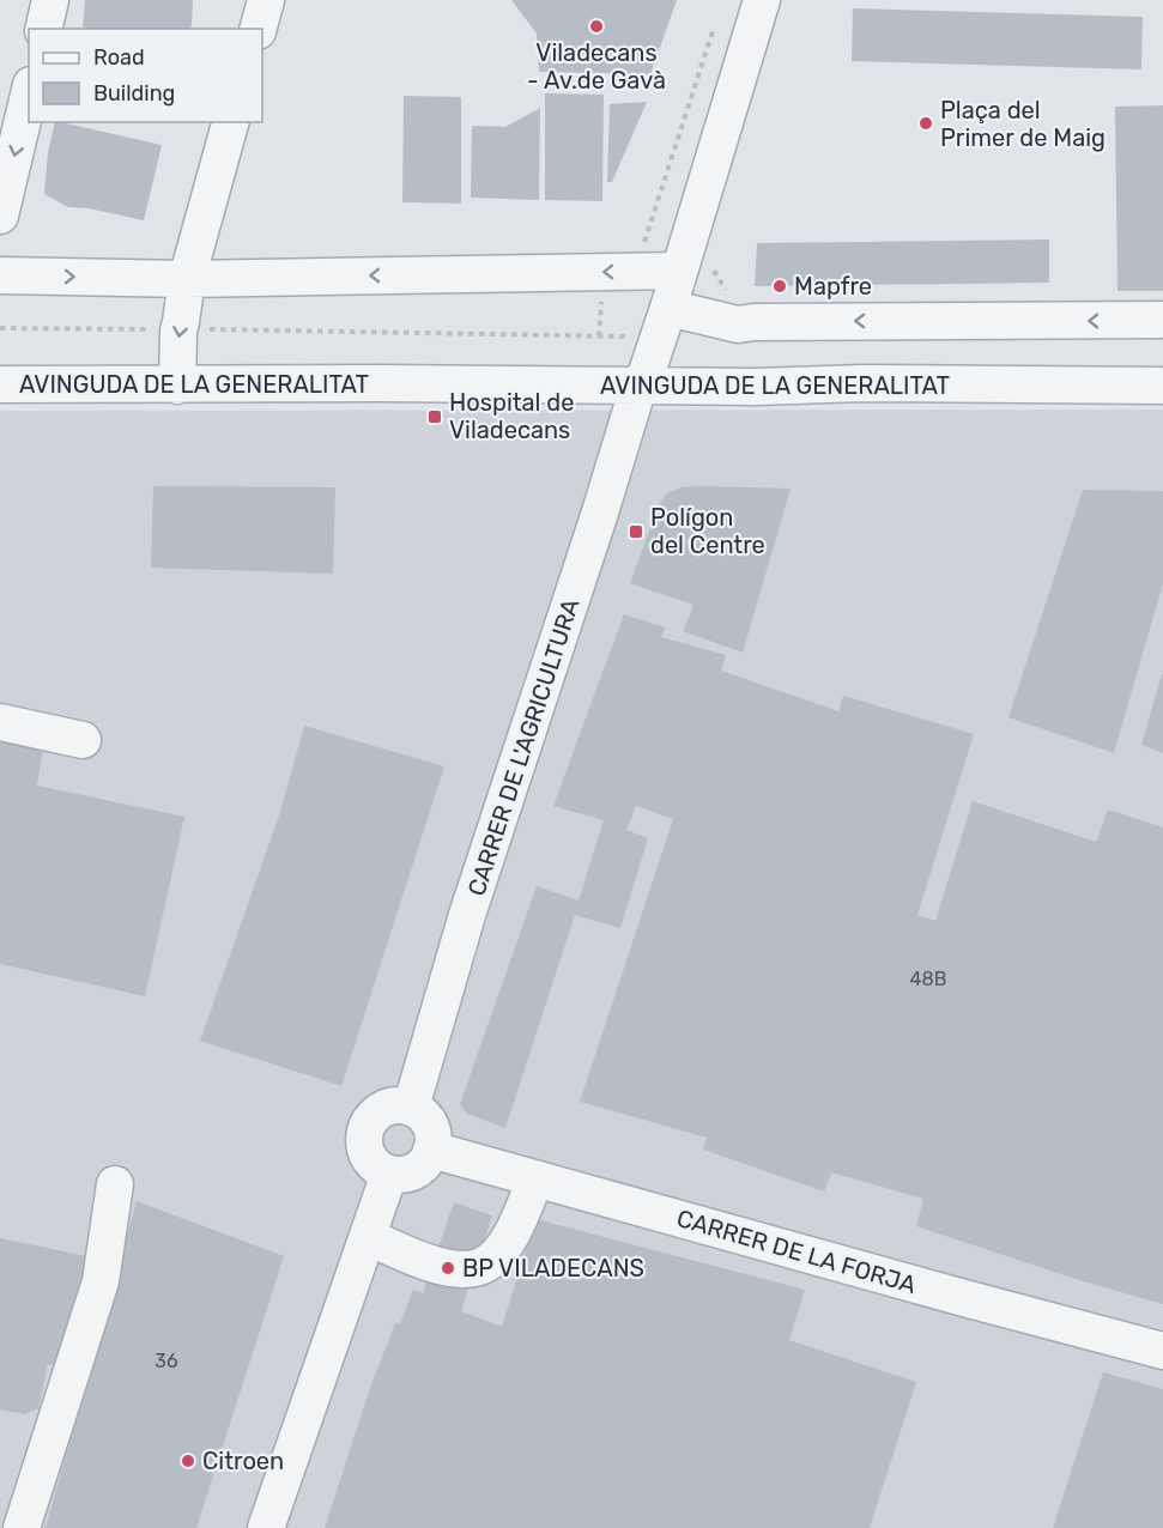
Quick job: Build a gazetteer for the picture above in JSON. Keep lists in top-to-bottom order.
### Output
{
  "streets": {
    "street": ["AVINGUDA DE LA GENERALITAT", "CARRER DE L'AGRICULTURA", "CARRER DE LA FORJA"]
  },
  "crossings": [
    ["AVINGUDA DE LA GENERALITAT", "CARRER DE L'AGRICULTURA"],
    ["CARRER DE L'AGRICULTURA", "CARRER DE LA FORJA"]
  ],
  "places": {
    "other": [
      "Viladecans - Av.de Gavà",
      "Plaça del Primer de Maig",
      "Mapfre",
      "BP VILADECANS",
      "Citroen"
    ],
    "transit": ["Hospital de Viladecans", "Polígon del Centre"]
  },
  "house_numbers": ["48B", "36"],
  "legend": ["Road", "Building"]
}
